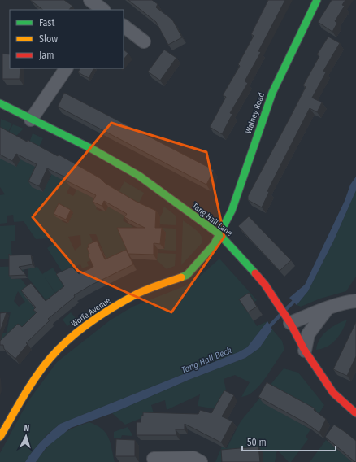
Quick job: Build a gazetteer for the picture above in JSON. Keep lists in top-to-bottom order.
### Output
{
  "streets": {
    "street": ["Walney Road", "Tang Hall Lane", "Wolfe Avenue"]
  },
  "crossings": [
    ["Walney Road", "Tang Hall Lane"],
    ["Walney Road", "Wolfe Avenue"],
    ["Tang Hall Lane", "Wolfe Avenue"]
  ],
  "water": ["Tang Hall Beck"],
  "legend": ["Fast", "Slow", "Jam"],
  "scale_bar": "50 m",
  "north": "top"
}
